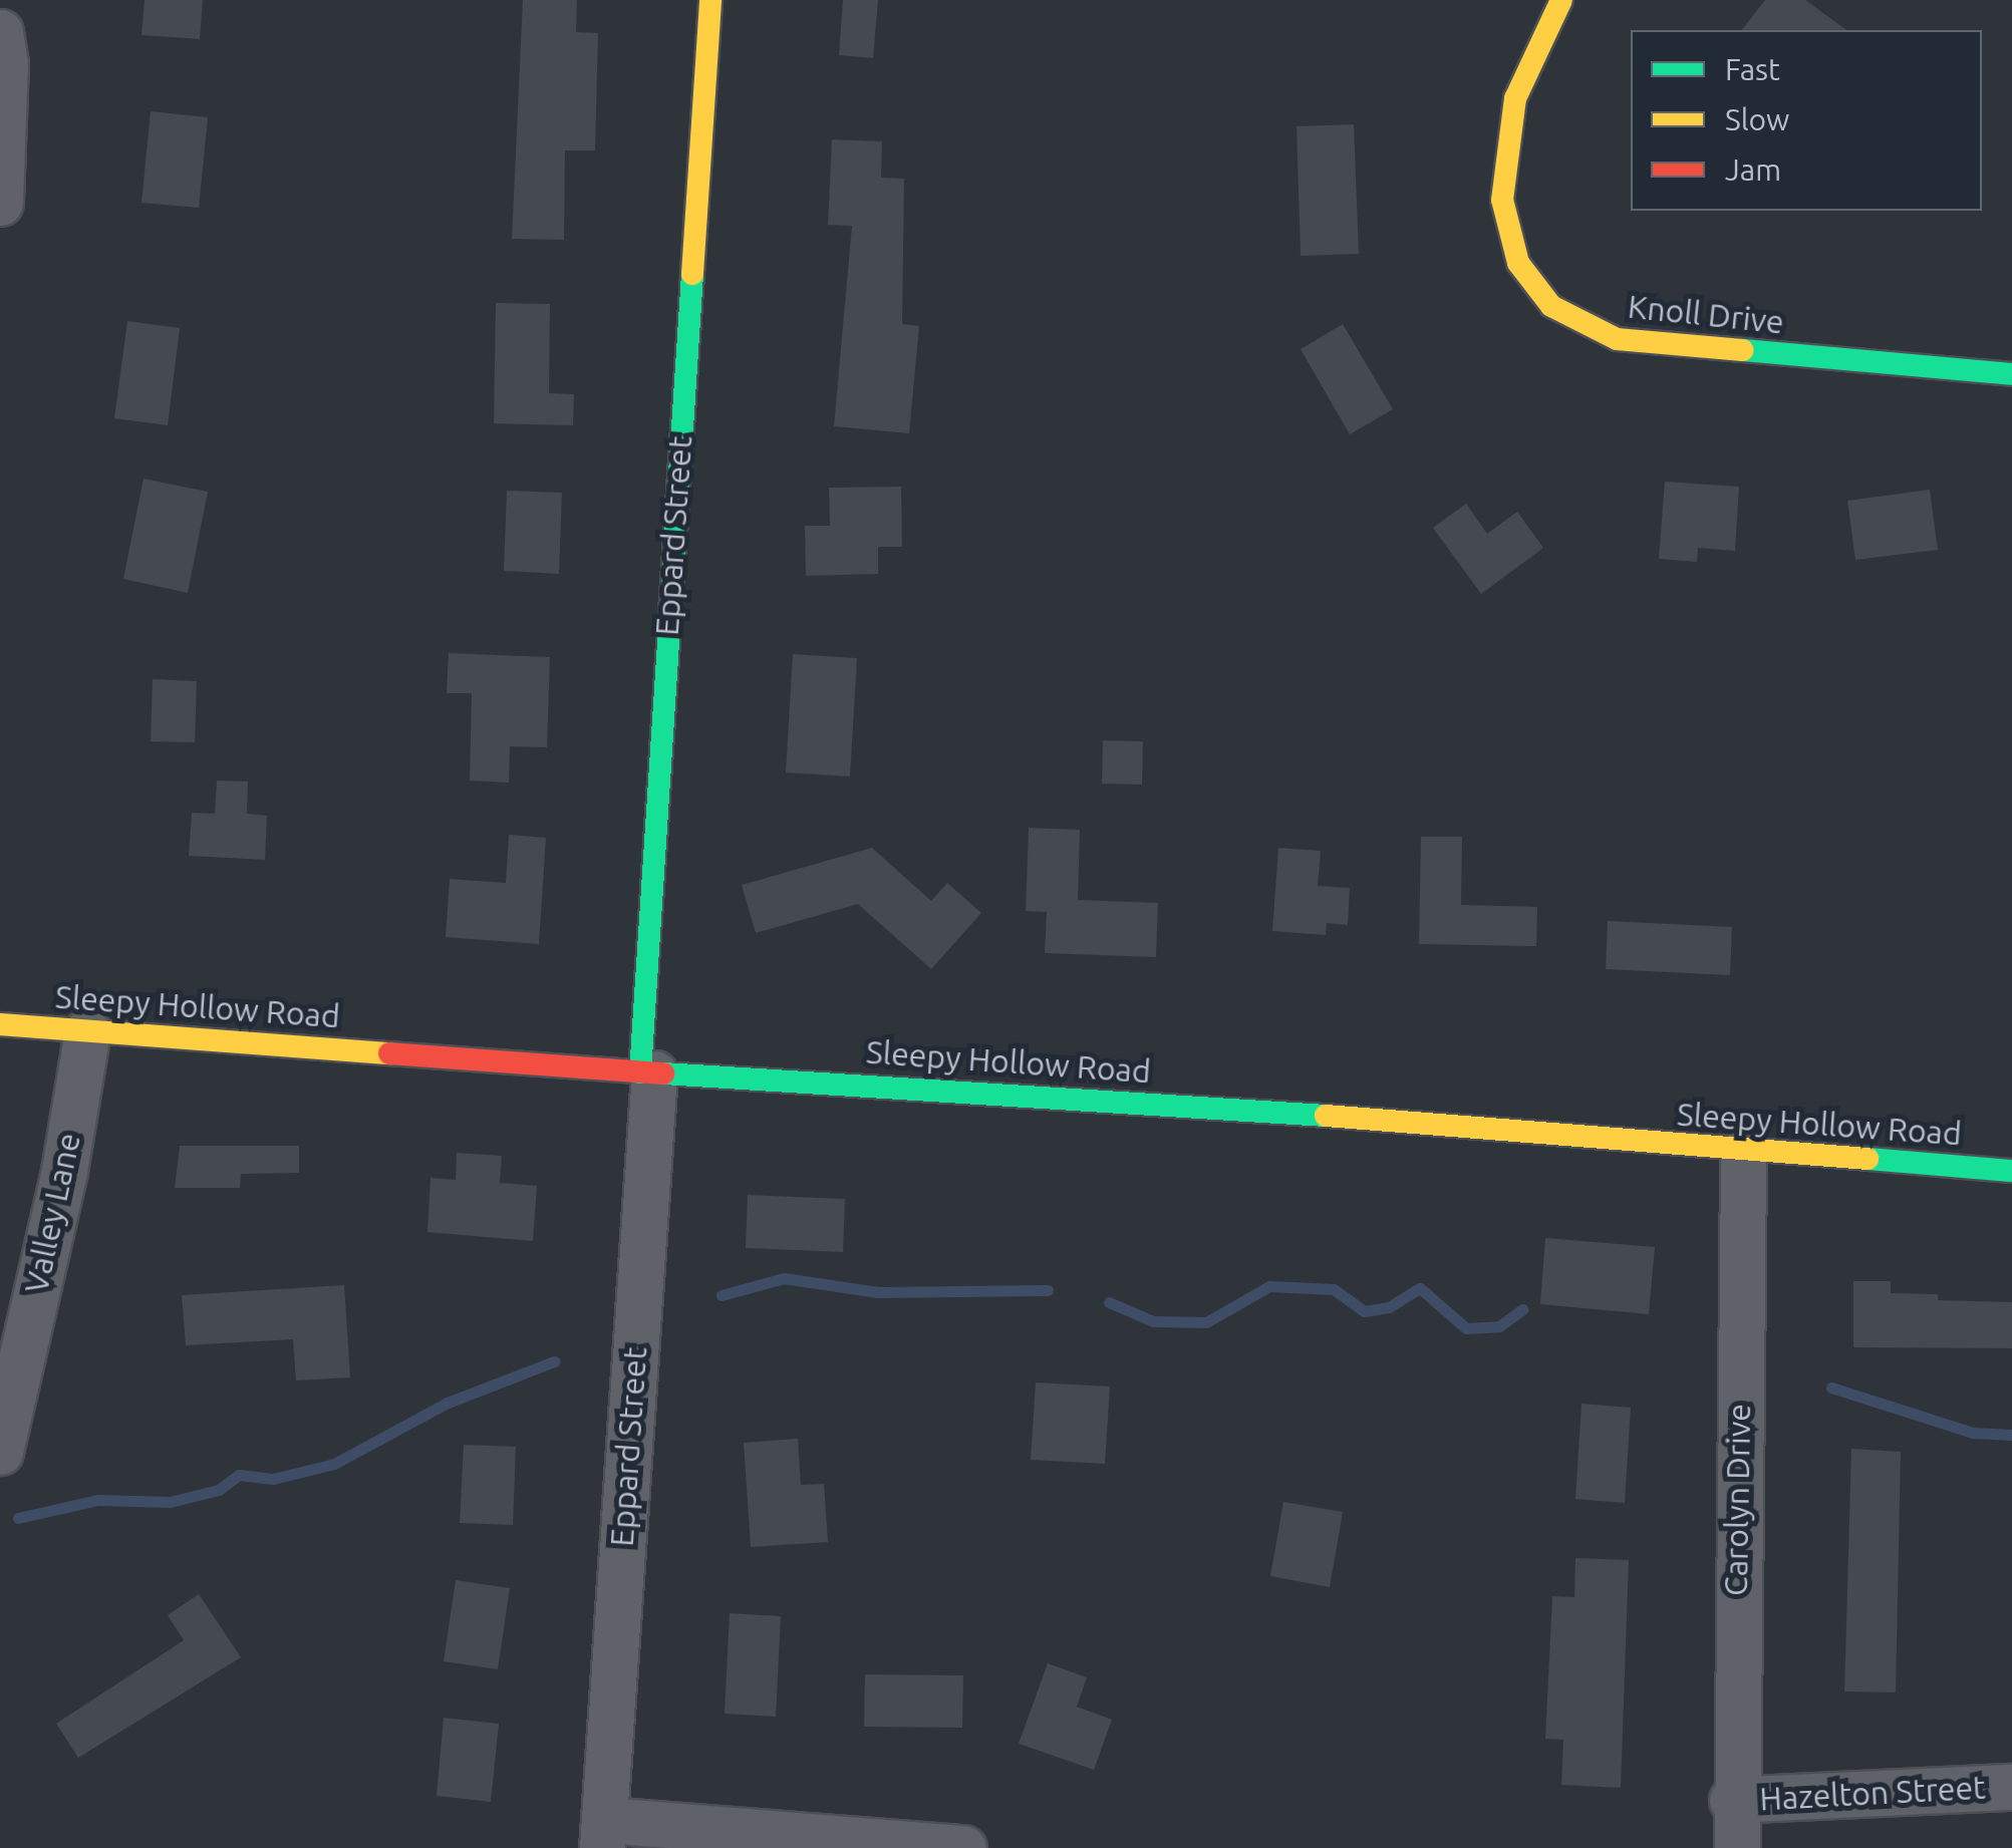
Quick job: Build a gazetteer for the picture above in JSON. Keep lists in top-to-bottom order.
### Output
{
  "streets": {
    "main road": ["Knoll Drive", "Eppard Street", "Sleepy Hollow Road"],
    "street": ["Valley Lane", "Carolyn Drive", "Hazelton Street"]
  },
  "crossings": [
    ["Eppard Street", "Sleepy Hollow Road"],
    ["Sleepy Hollow Road", "Valley Lane"],
    ["Sleepy Hollow Road", "Carolyn Drive"],
    ["Carolyn Drive", "Hazelton Street"]
  ],
  "legend": ["Fast", "Slow", "Jam"]
}
